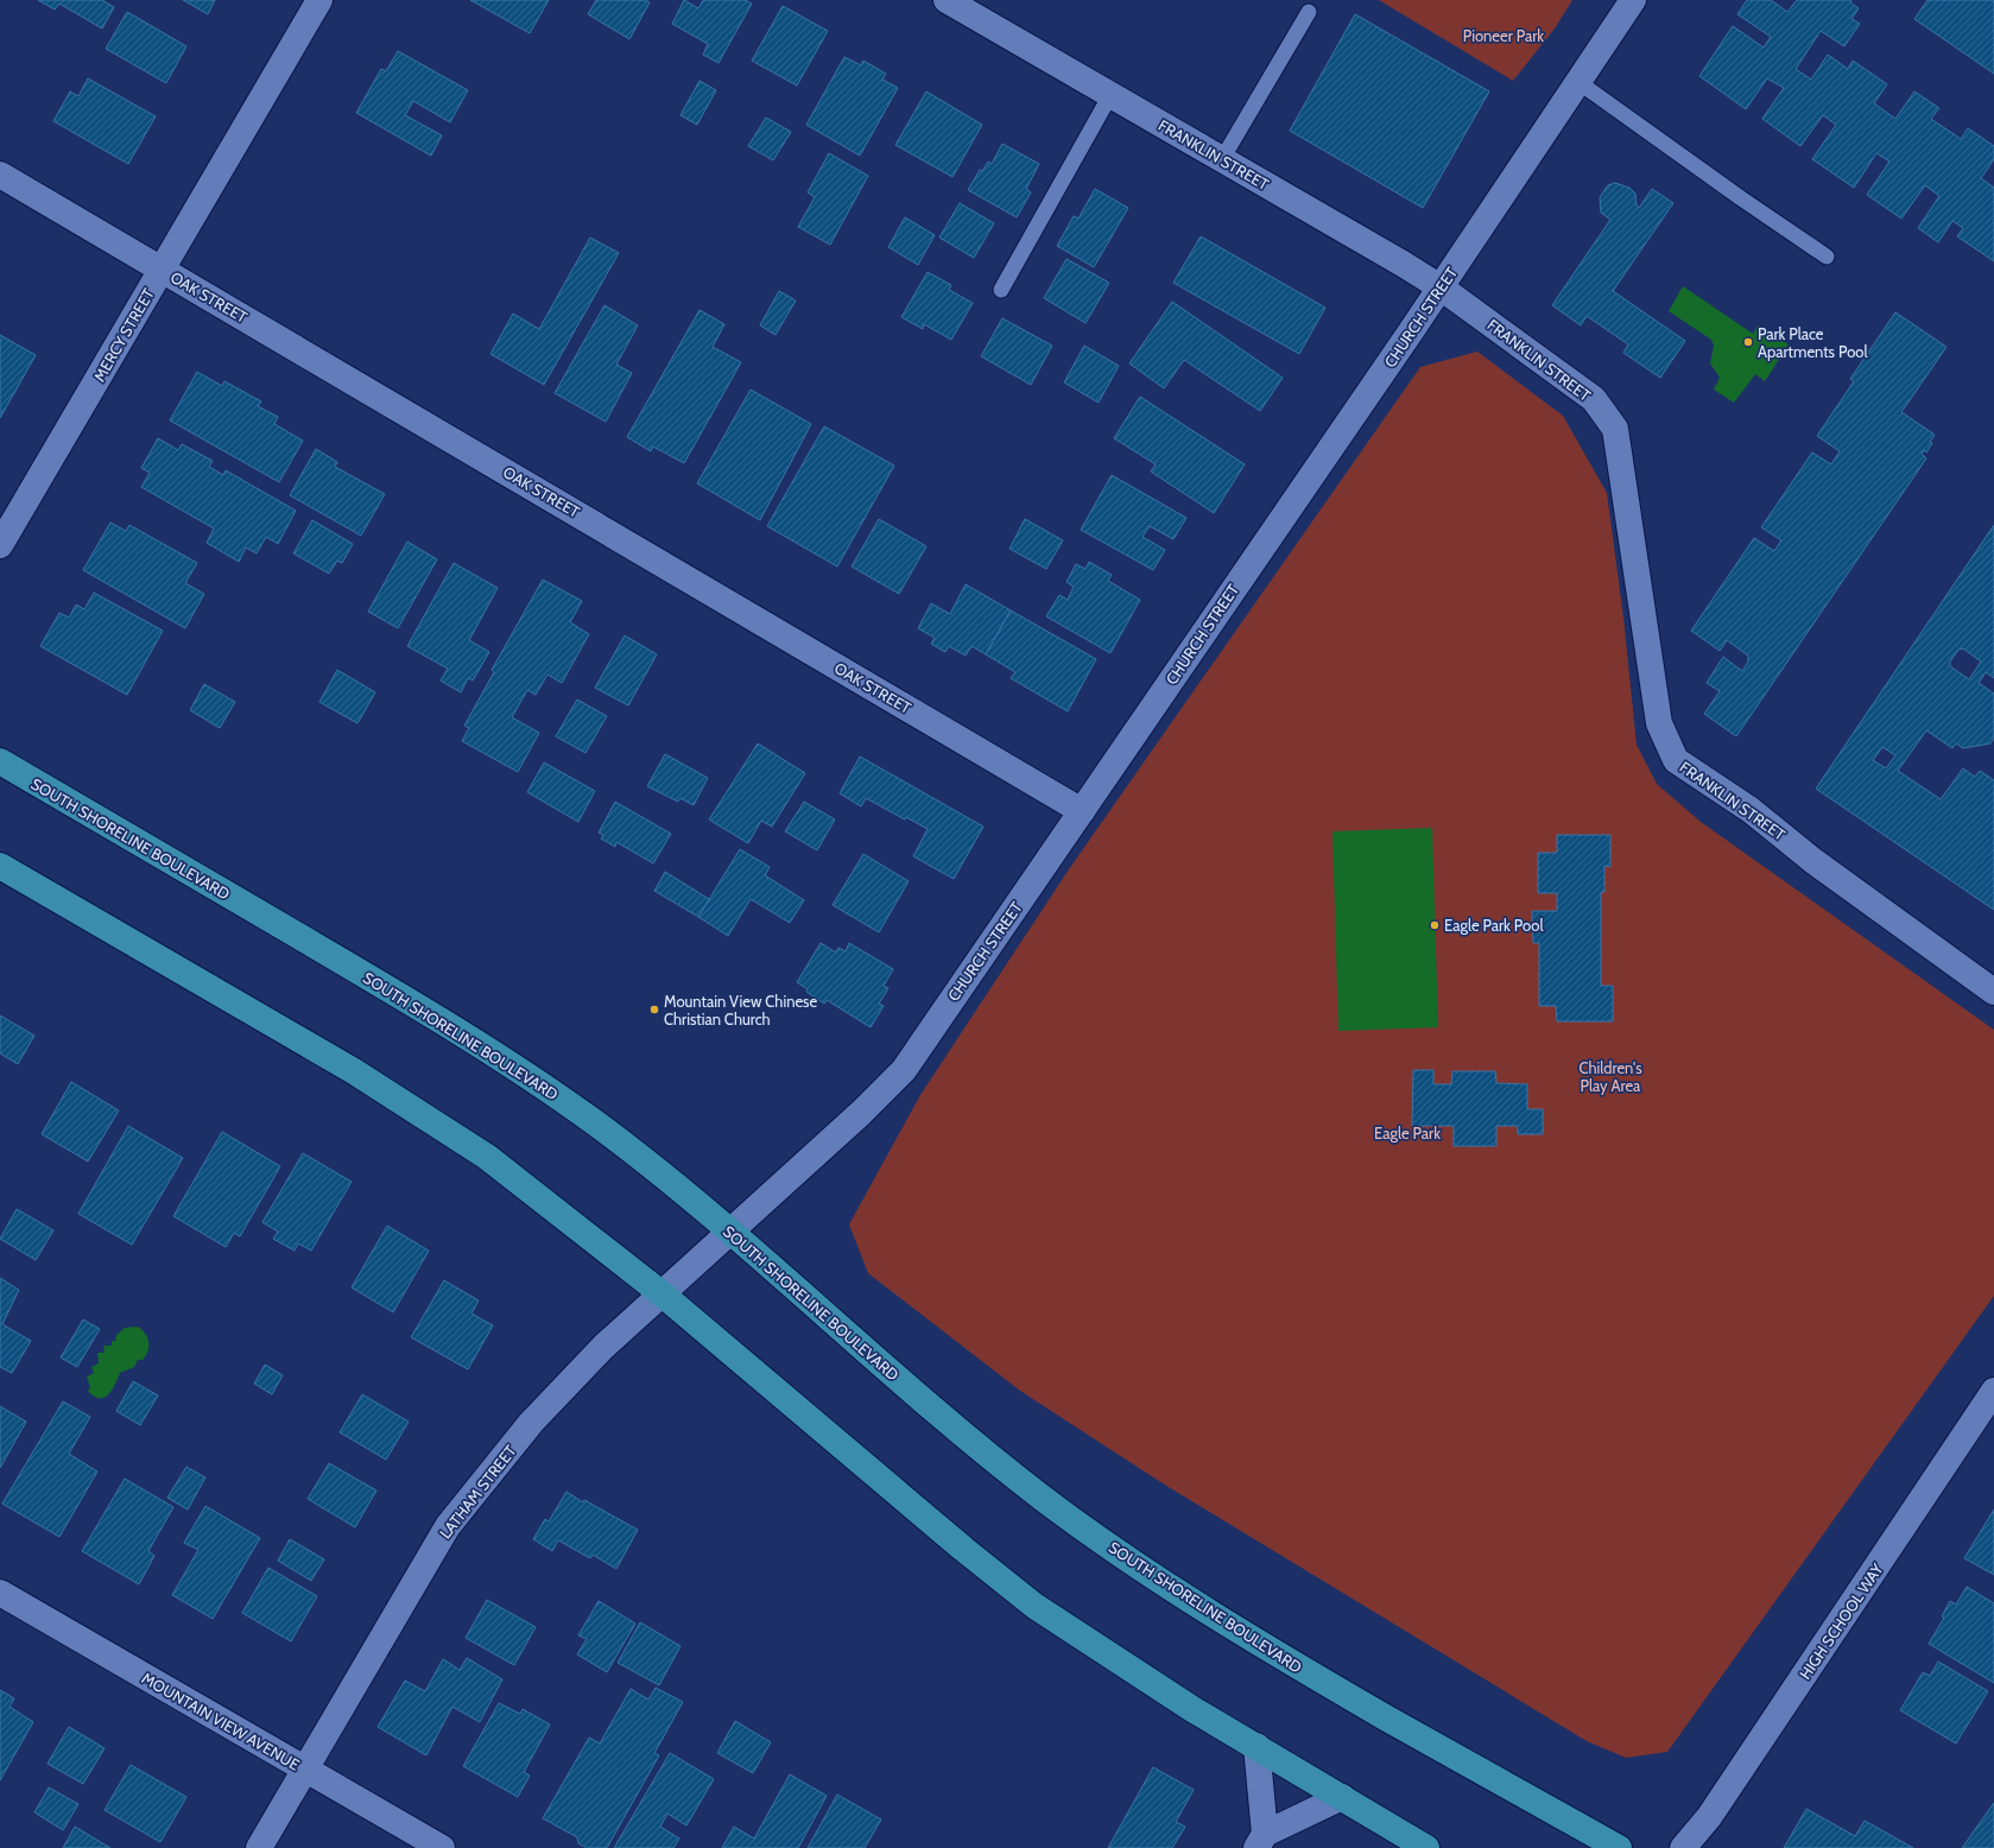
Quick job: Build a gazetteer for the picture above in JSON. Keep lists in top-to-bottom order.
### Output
{
  "streets": {
    "main road": ["SOUTH SHORELINE BOULEVARD"],
    "street": [
      "FRANKLIN STREET",
      "OAK STREET",
      "CHURCH STREET",
      "MERCY STREET",
      "LATHAM STREET",
      "HIGH SCHOOL WAY",
      "MOUNTAIN VIEW AVENUE"
    ]
  },
  "crossings": [
    ["FRANKLIN STREET", "CHURCH STREET"],
    ["OAK STREET", "CHURCH STREET"],
    ["OAK STREET", "MERCY STREET"],
    ["CHURCH STREET", "SOUTH SHORELINE BOULEVARD"],
    ["CHURCH STREET", "LATHAM STREET"],
    ["SOUTH SHORELINE BOULEVARD", "LATHAM STREET"],
    ["LATHAM STREET", "MOUNTAIN VIEW AVENUE"]
  ],
  "parks": ["Pioneer Park", "Children's Play Area", "Eagle Park"],
  "places": ["Park Place Apartments Pool", "Eagle Park Pool", "Mountain View Chinese Christian Church"]
}
